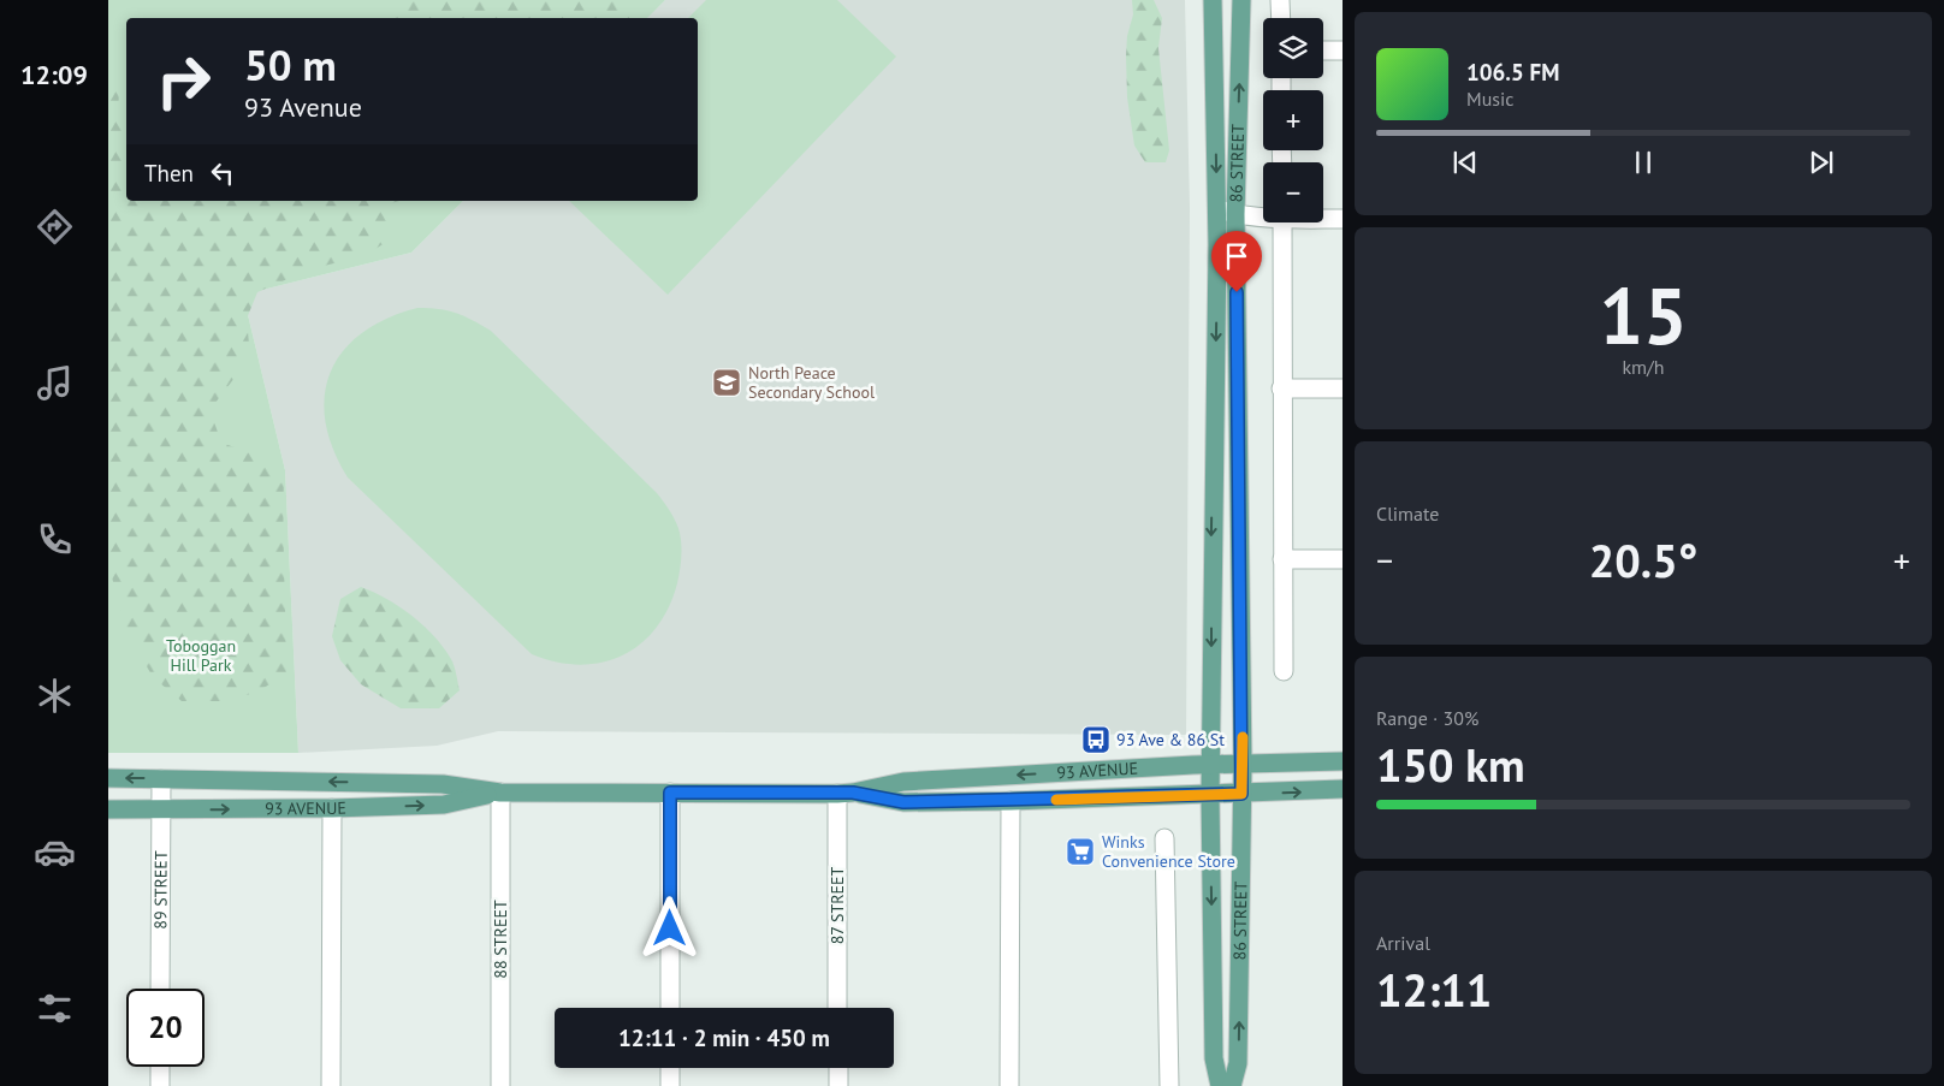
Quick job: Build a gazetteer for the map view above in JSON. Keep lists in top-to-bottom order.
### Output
{
  "streets": {
    "main road": ["86 STREET", "93 AVENUE"],
    "street": ["89 STREET", "87 STREET", "88 STREET"]
  },
  "crossings": [
    ["86 STREET", "93 AVENUE"],
    ["93 AVENUE", "89 STREET"],
    ["93 AVENUE", "87 STREET"],
    ["93 AVENUE", "88 STREET"]
  ],
  "parks": ["Toboggan Hill Park"],
  "places": {
    "school or university": ["North Peace Secondary School"],
    "bus stop": ["93 Ave & 86 St"],
    "supermarket": ["Winks Convenience Store"]
  },
  "page": {
    "tabs": "12:09",
    "map_buttons": ["+", "−"],
    "turn": ["50 m", "93 Avenue"],
    "song": ["106.5 FM", "Music"],
    "then": "Then",
    "tile": [
      ["15", "km/h"],
      "Climate",
      ["Range · 30%", "150 km"],
      ["Arrival", "12:11"]
    ],
    "heat": ["−", "20.5°", "+"],
    "limit": "20",
    "trip": "12:11 · 2 min · 450 m"
  }
}
